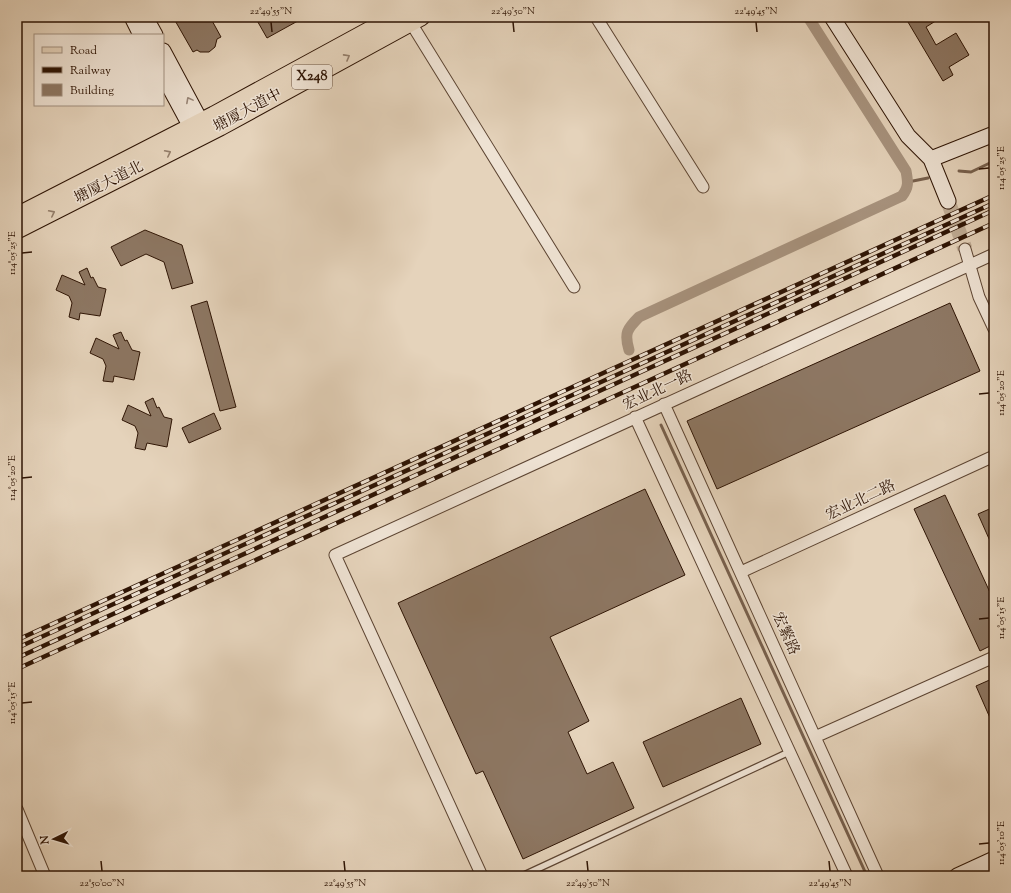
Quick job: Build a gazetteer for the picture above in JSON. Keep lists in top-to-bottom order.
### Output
{
  "streets": {
    "main road": ["X248", "塘厦大道中", "塘厦大道北"],
    "street": ["宏业北一路", "宏业北二路", "宏繁路"]
  },
  "crossings": [
    ["塘厦大道中", "塘厦大道北"],
    ["宏业北一路", "宏繁路"],
    ["宏业北二路", "宏繁路"]
  ],
  "legend": ["Road", "Railway", "Building"],
  "north": "left",
  "coordinates": [
    "22°49'55\"N",
    "22°49'50\"N",
    "22°49'45\"N",
    "114°05'25\"E",
    "114°05'20\"E",
    "114°05'15\"E",
    "114°05'10\"E",
    "22°50'00\"N"
  ]
}
